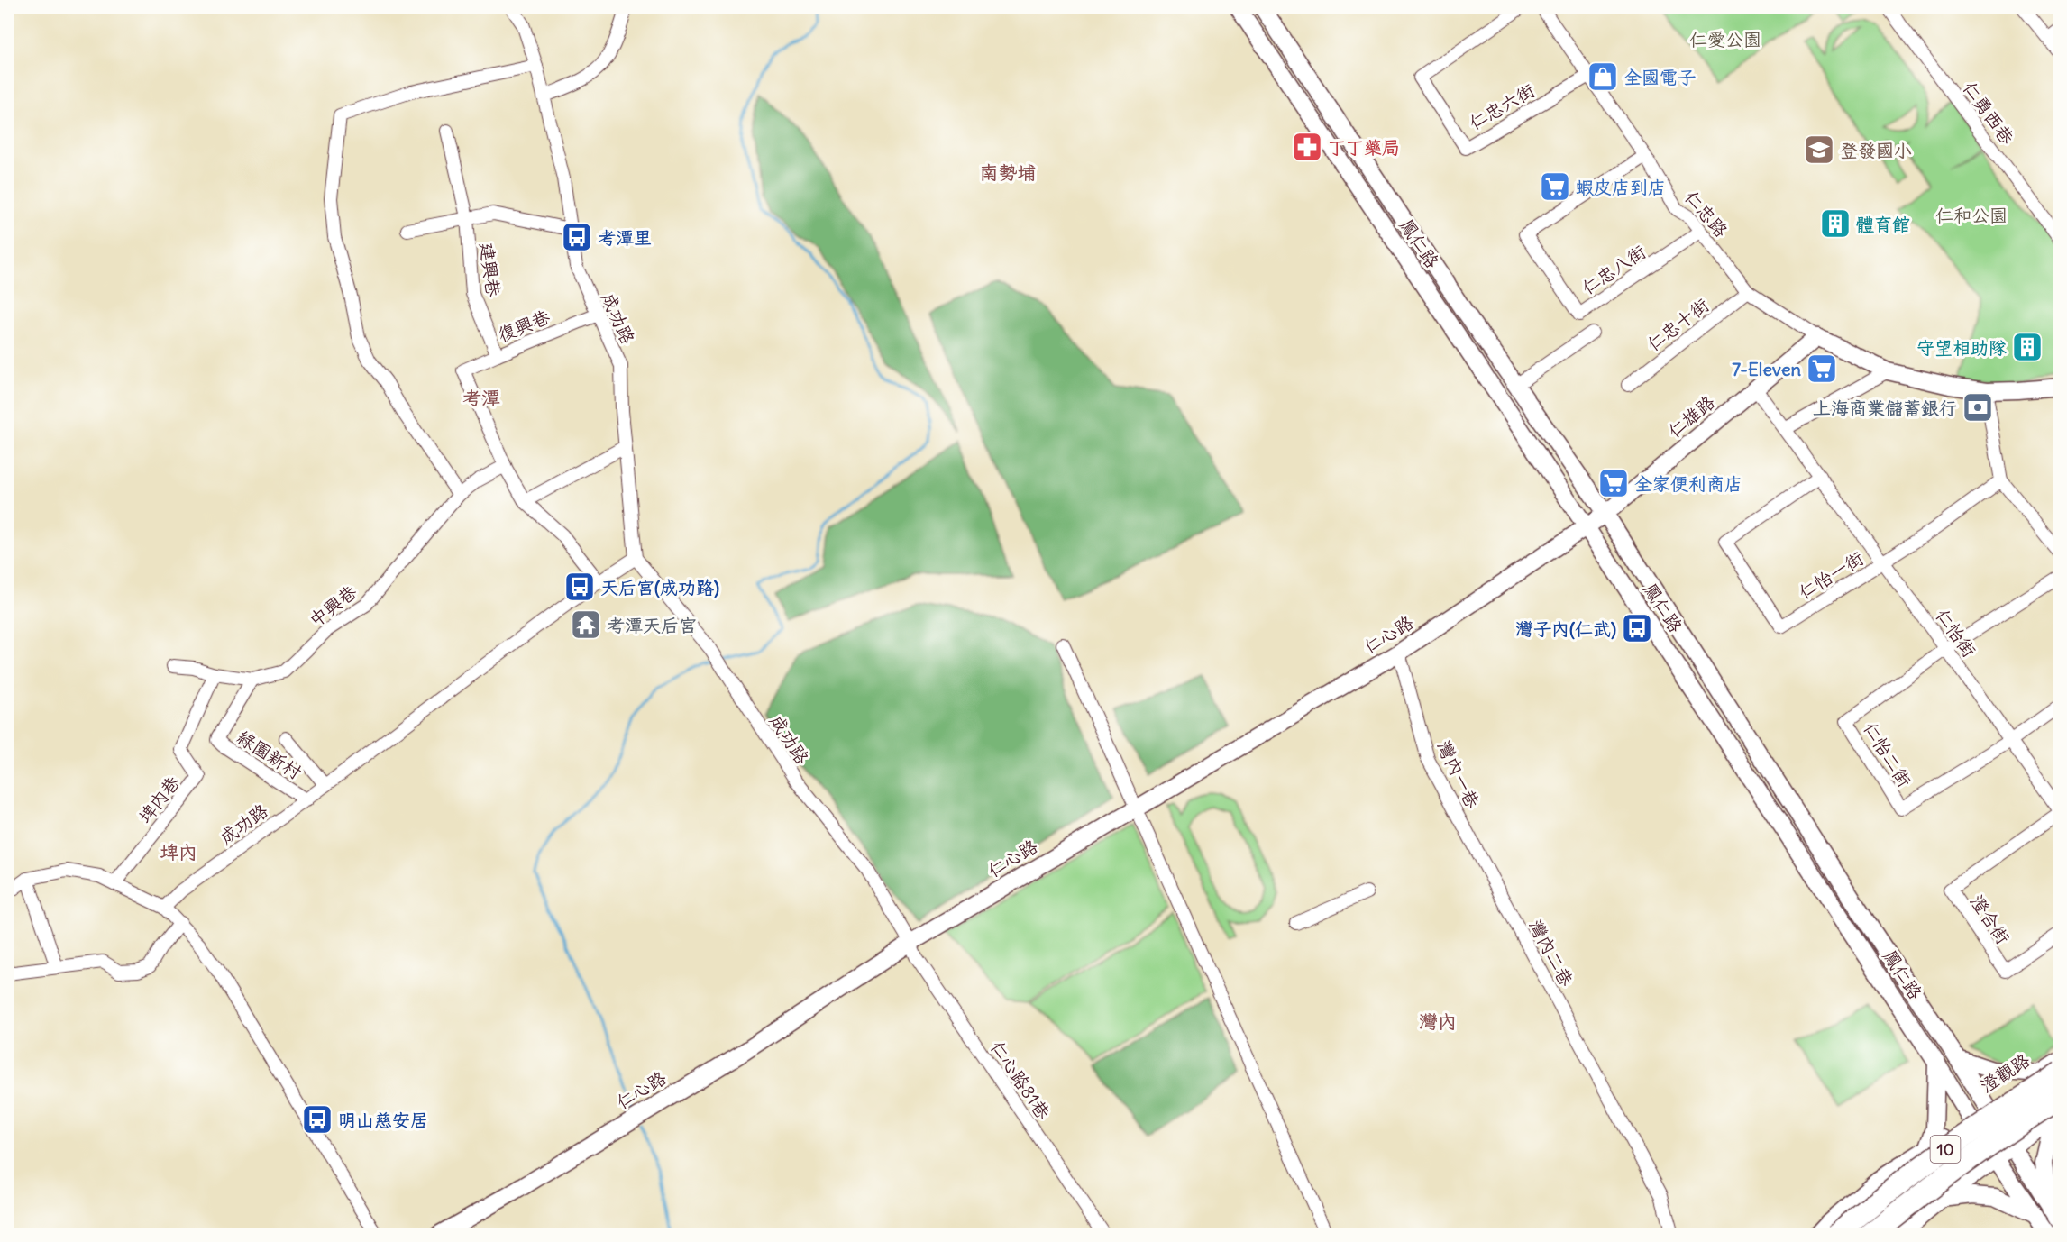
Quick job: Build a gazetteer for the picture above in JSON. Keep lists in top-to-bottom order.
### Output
{
  "streets": {
    "highway": ["10"],
    "main road": [
      "鳳仁路",
      "仁雄路",
      "仁心路",
      "澄觀路"
    ],
    "street": [
      "仁忠六街",
      "仁勇西巷",
      "仁忠路",
      "建興巷",
      "仁忠八街",
      "成功路",
      "仁忠十街",
      "復興巷",
      "仁怡一街",
      "中興巷",
      "仁怡街",
      "綠園新村",
      "仁怡二街",
      "灣內一巷",
      "埤內巷",
      "澄合街",
      "灣內二巷",
      "仁心路81巷"
    ]
  },
  "crossings": [
    ["仁忠六街", "仁忠路"],
    ["仁忠路", "仁忠八街"],
    ["仁忠路", "仁忠十街"],
    ["仁忠路", "仁雄路"],
    ["鳳仁路", "仁雄路"],
    ["鳳仁路", "仁心路"],
    ["鳳仁路", "澄觀路"],
    ["建興巷", "成功路"],
    ["建興巷", "復興巷"],
    ["成功路", "復興巷"],
    ["成功路", "仁心路"],
    ["成功路", "綠園新村"],
    ["成功路", "仁心路81巷"],
    ["復興巷", "中興巷"],
    ["仁雄路", "仁怡街"],
    ["仁雄路", "仁心路"],
    ["仁怡一街", "仁怡街"],
    ["中興巷", "綠園新村"],
    ["中興巷", "埤內巷"],
    ["仁怡街", "仁怡二街"],
    ["仁怡街", "澄合街"],
    ["仁心路", "灣內一巷"],
    ["仁心路", "仁心路81巷"],
    ["灣內一巷", "灣內二巷"],
    ["澄觀路", "10"]
  ],
  "districts": [
    "南勢埔",
    "考潭",
    "埤内",
    "灣内"
  ],
  "parks": ["仁愛公園", "仁和公園"],
  "places": {
    "shop": ["全國電子"],
    "pharmacy": ["丁丁藥局"],
    "school or university": ["登發國小"],
    "supermarket": ["蝦皮店到店", "7-Eleven", "全家便利商店"],
    "building": ["體育館", "守望相助隊"],
    "bus stop": [
      "考潭里",
      "天后宮(成功路)",
      "灣子內(仁武)",
      "明山慈安居"
    ],
    "bank": ["上海商業儲蓄銀行"],
    "temple": ["考潭天后宮"]
  }
}
